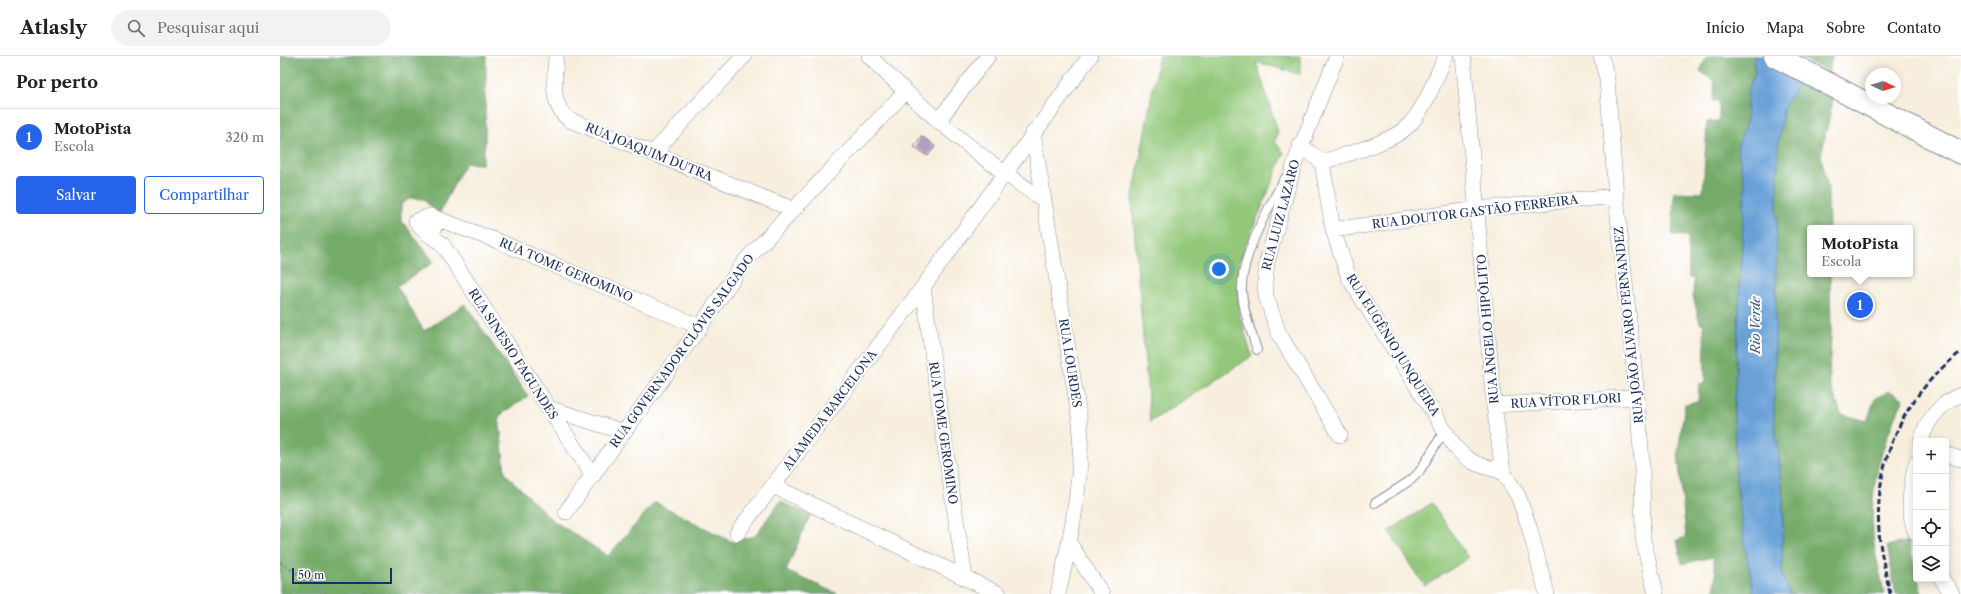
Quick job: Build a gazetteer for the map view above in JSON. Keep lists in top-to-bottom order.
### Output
{
  "streets": {
    "street": [
      "RUA JOAQUIM DUTRA",
      "RUA DOUTOR GASTÃO FERREIRA",
      "RUA LUIZ LAZARO",
      "RUA TOME GEROMINO",
      "RUA JOÃO ÁLVARO FERNANDEZ",
      "RUA ÂNGELO HIPÓLITO",
      "RUA EUGÊNIO JUNQUEIRA",
      "RUA GOVERNADOR CLÓVIS SALGADO",
      "RUA SINESIO FAGUNDES",
      "RUA LOURDES",
      "RUA VÍTOR FLORI",
      "ALAMEDA BARCELONA"
    ]
  },
  "crossings": [
    ["RUA JOAQUIM DUTRA", "RUA GOVERNADOR CLÓVIS SALGADO"],
    ["RUA DOUTOR GASTÃO FERREIRA", "RUA JOÃO ÁLVARO FERNANDEZ"],
    ["RUA DOUTOR GASTÃO FERREIRA", "RUA ÂNGELO HIPÓLITO"],
    ["RUA DOUTOR GASTÃO FERREIRA", "RUA EUGÊNIO JUNQUEIRA"],
    ["RUA TOME GEROMINO", "RUA GOVERNADOR CLÓVIS SALGADO"],
    ["RUA TOME GEROMINO", "RUA SINESIO FAGUNDES"],
    ["RUA TOME GEROMINO", "ALAMEDA BARCELONA"],
    ["RUA JOÃO ÁLVARO FERNANDEZ", "RUA VÍTOR FLORI"],
    ["RUA ÂNGELO HIPÓLITO", "RUA EUGÊNIO JUNQUEIRA"],
    ["RUA ÂNGELO HIPÓLITO", "RUA VÍTOR FLORI"],
    ["RUA GOVERNADOR CLÓVIS SALGADO", "RUA SINESIO FAGUNDES"],
    ["RUA LOURDES", "ALAMEDA BARCELONA"]
  ],
  "water": ["Rio Verde"],
  "scale_bar": "50 m",
  "north": "right",
  "page": {
    "header": "Atlasly",
    "search": "Pesquisar aqui",
    "nav": [
      "Início",
      "Mapa",
      "Sobre",
      "Contato"
    ],
    "heading": "Por perto",
    "list": [
      {
        "mark": "1",
        "name": "MotoPista",
        "note": "Escola",
        "value": "320 m"
      }
    ],
    "buttons": ["Salvar", "Compartilhar"],
    "popup": ["MotoPista", "Escola"],
    "pins": "1",
    "map_buttons": ["+", "−"],
    "scale": "50 m"
  }
}
